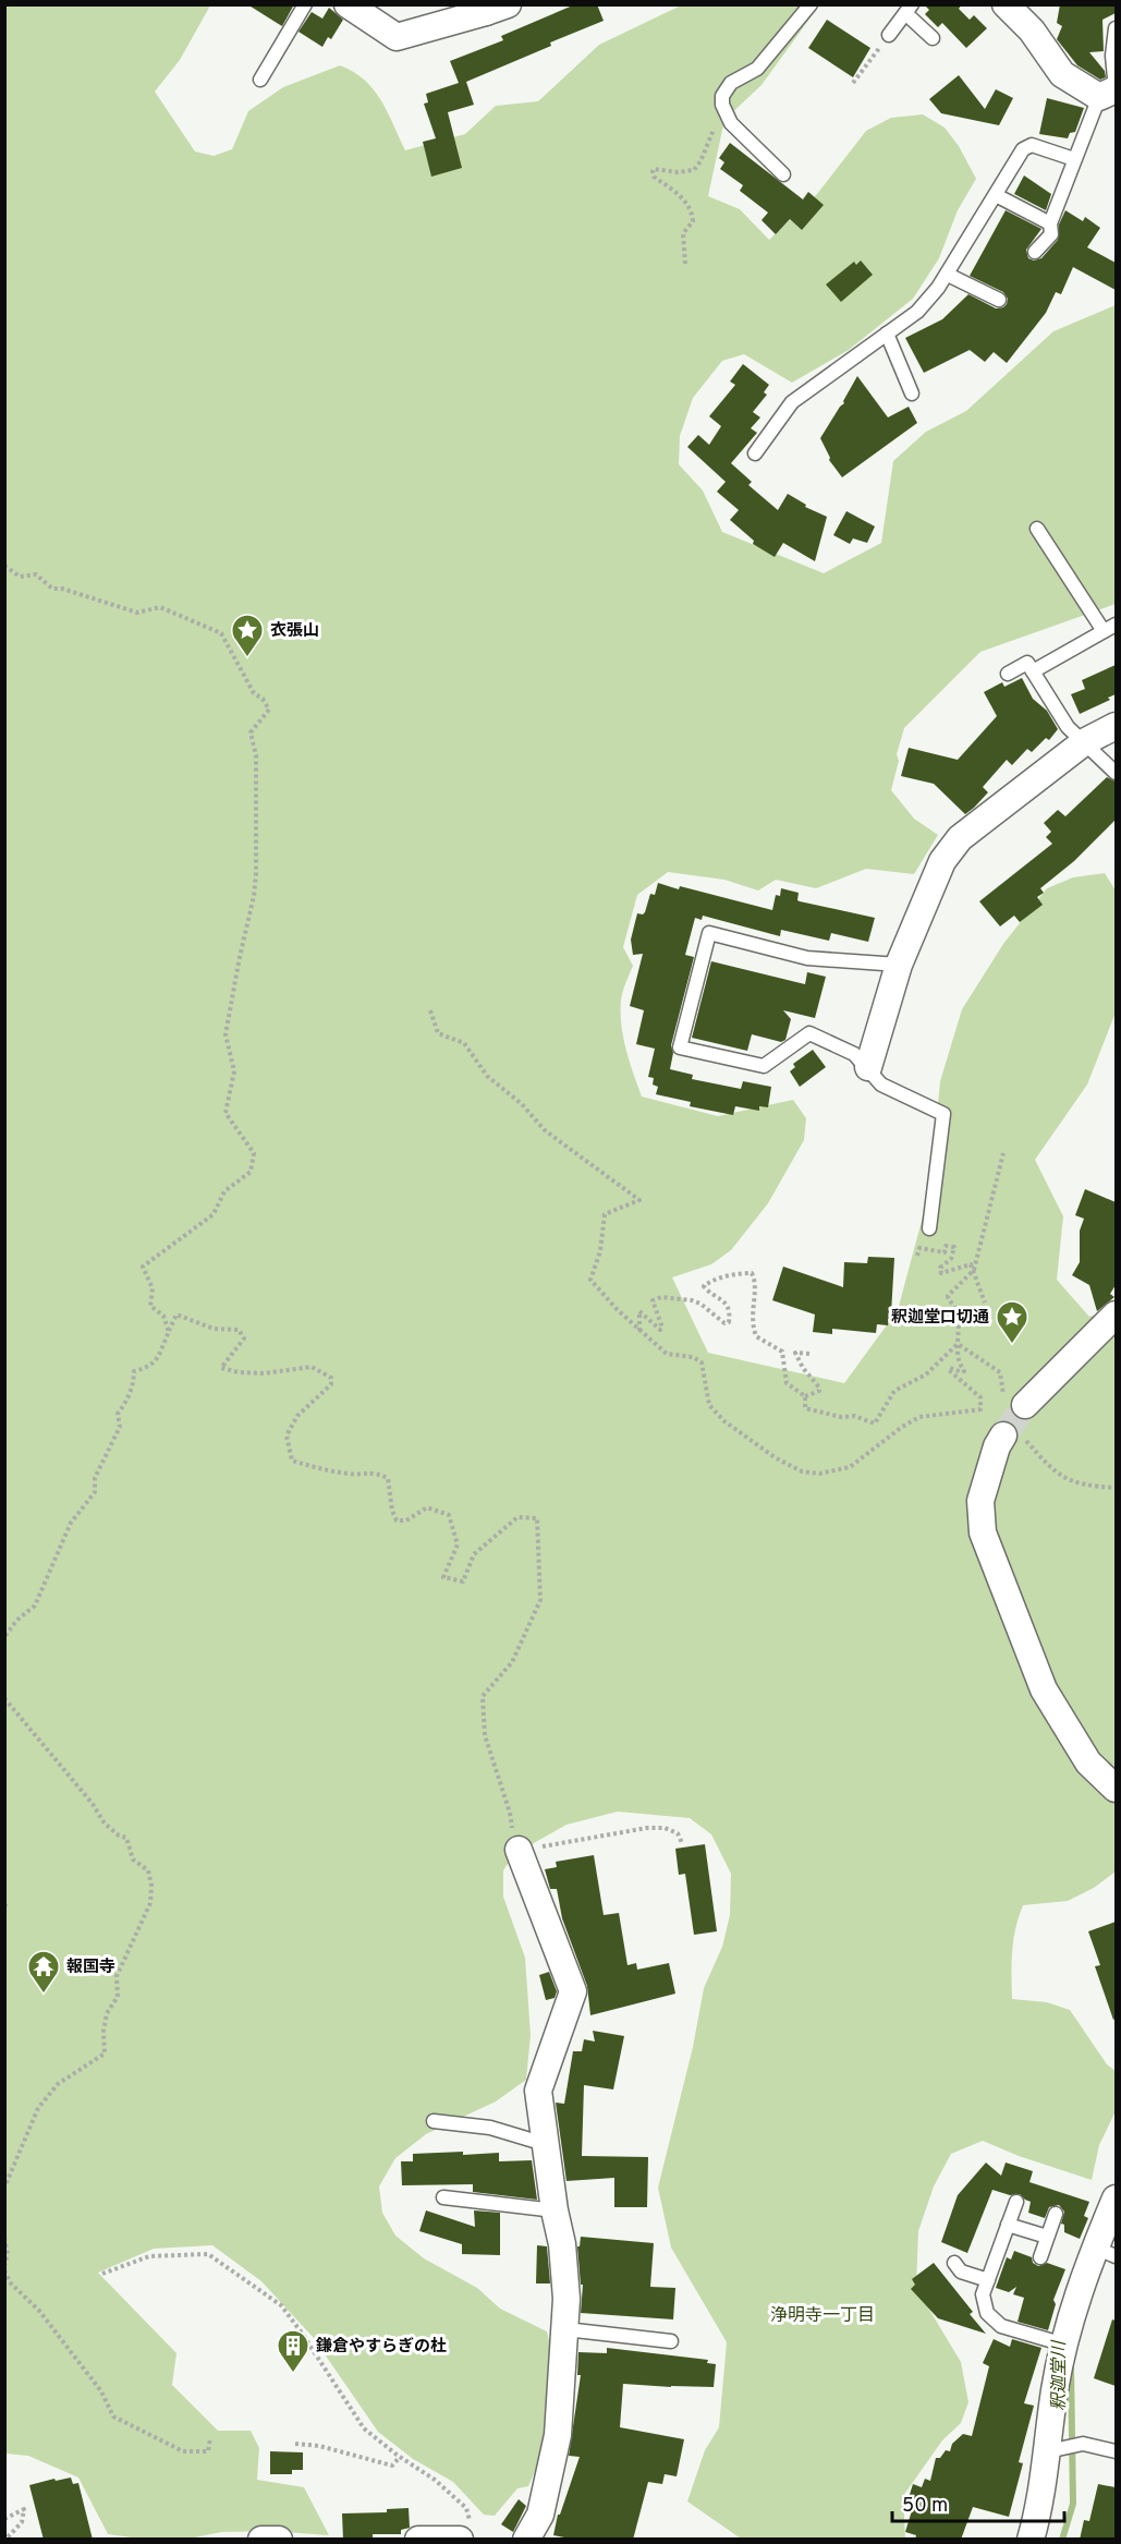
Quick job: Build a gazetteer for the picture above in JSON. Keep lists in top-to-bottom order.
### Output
{
  "districts": ["浄明寺一丁目"],
  "water": ["釈迦堂川"],
  "places": {
    "place": ["衣張山", "釈迦堂口切通"],
    "temple": ["報国寺"],
    "building": ["鎌倉やすらぎの杜"]
  },
  "scale_bar": "50 m"
}
